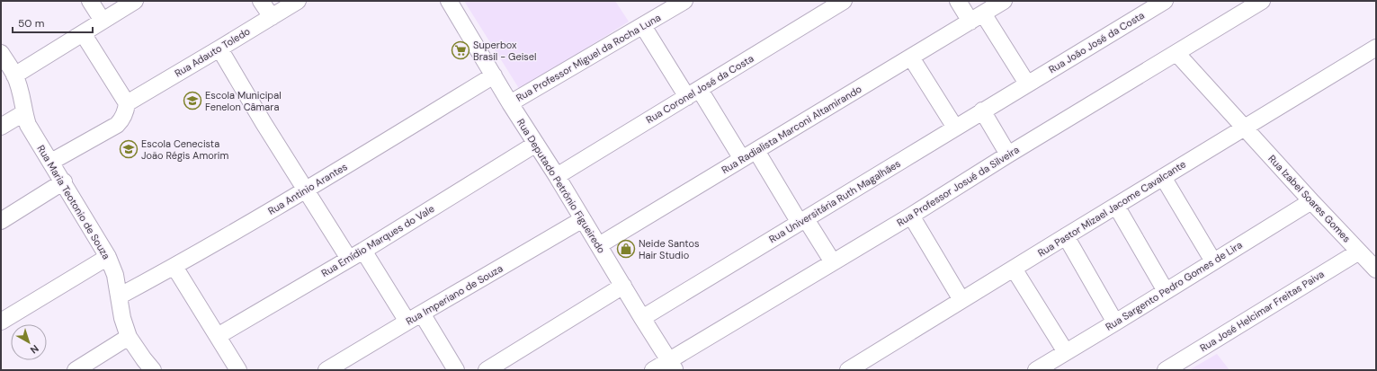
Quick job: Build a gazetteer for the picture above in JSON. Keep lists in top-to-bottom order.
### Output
{
  "streets": {
    "street": [
      "Rua João José da Costa",
      "Rua Adauto Toledo",
      "Rua Professor Miguel da Rocha Luna",
      "Rua Coronel José da Costa",
      "Rua Radialista Marconi Altamirando",
      "Rua Deputado Petrônio Figueiredo",
      "Rua Professor Josué da Silveira",
      "Rua Antinio Arantes",
      "Rua Izabel Soares Gomes",
      "Rua Universitária Ruth Magalhães",
      "Rua Maria Teotonio de Souza",
      "Rua Pastor Mizael Jacome Cavalcante",
      "Rua Emídio Marques do Vale",
      "Rua Sargento Pedro Gomes de Lira",
      "Rua Imperiano de Souza",
      "Rua José Helcimar Freitas Paiva"
    ]
  },
  "crossings": [
    ["Rua João José da Costa", "Rua Universitária Ruth Magalhães"],
    ["Rua Professor Miguel da Rocha Luna", "Rua Deputado Petrônio Figueiredo"],
    ["Rua Coronel José da Costa", "Rua Deputado Petrônio Figueiredo"],
    ["Rua Radialista Marconi Altamirando", "Rua Deputado Petrônio Figueiredo"],
    ["Rua Deputado Petrônio Figueiredo", "Rua Professor Josué da Silveira"],
    ["Rua Deputado Petrônio Figueiredo", "Rua Antinio Arantes"],
    ["Rua Deputado Petrônio Figueiredo", "Rua Universitária Ruth Magalhães"],
    ["Rua Deputado Petrônio Figueiredo", "Rua Emídio Marques do Vale"],
    ["Rua Deputado Petrônio Figueiredo", "Rua Imperiano de Souza"],
    ["Rua Professor Josué da Silveira", "Rua Izabel Soares Gomes"],
    ["Rua Antinio Arantes", "Rua Maria Teotonio de Souza"],
    ["Rua Izabel Soares Gomes", "Rua Pastor Mizael Jacome Cavalcante"],
    ["Rua Izabel Soares Gomes", "Rua Sargento Pedro Gomes de Lira"],
    ["Rua Izabel Soares Gomes", "Rua José Helcimar Freitas Paiva"]
  ],
  "places": {
    "supermarket": ["Superbox Brasil - Geisel"],
    "school or university": ["Escola Municipal Fenelon Câmara", "Escola Cenecista João Régis Amorim"],
    "shop": ["Neide Santos Hair Studio"]
  },
  "scale_bar": "50 m",
  "north": "bottom right"
}
